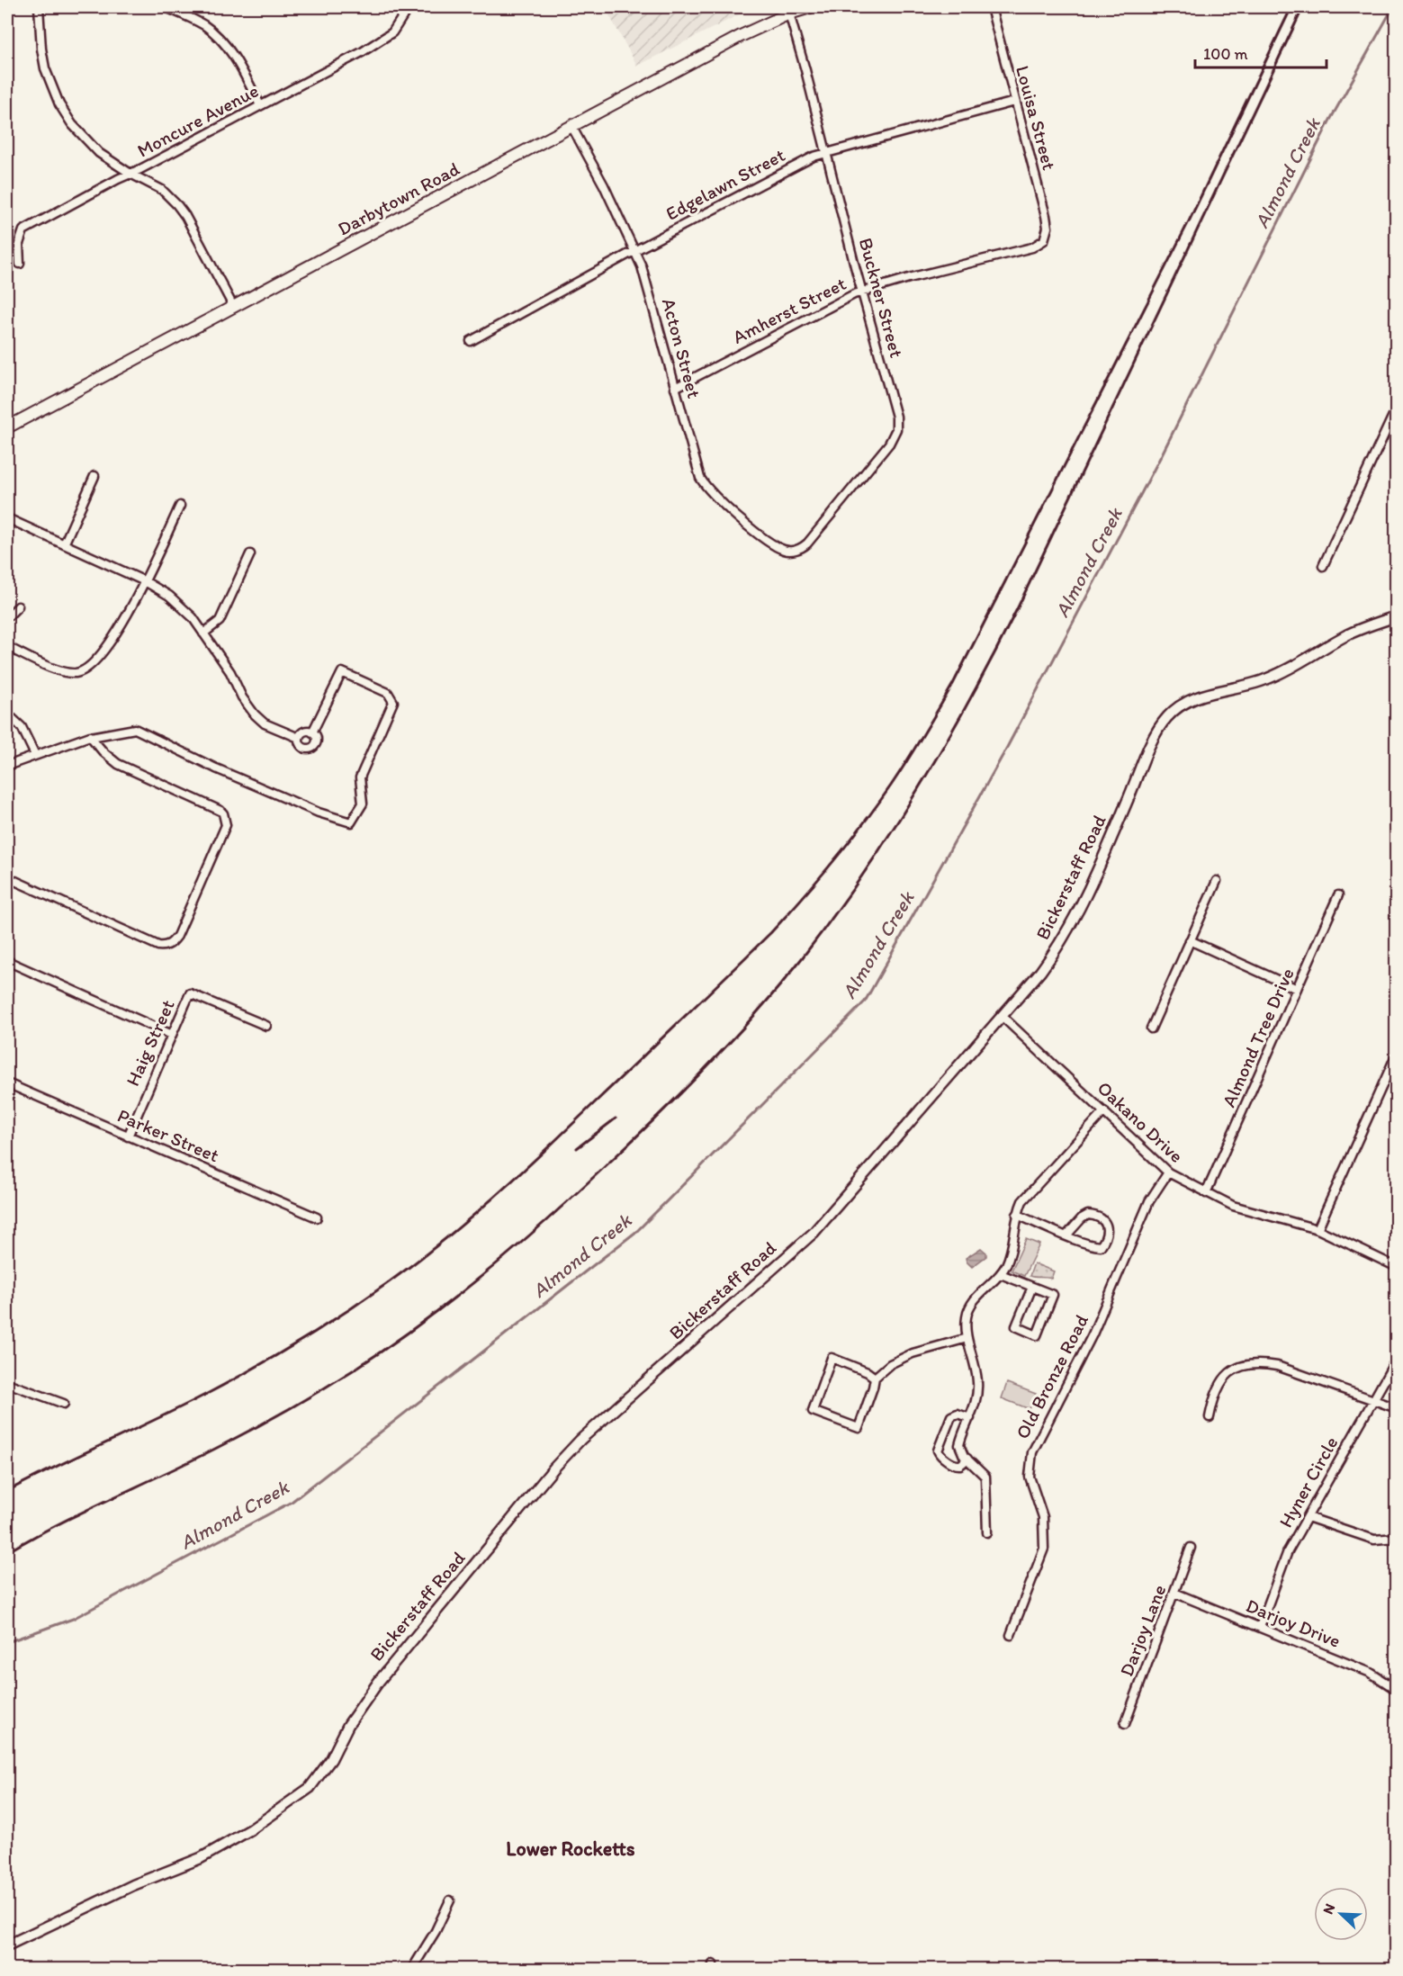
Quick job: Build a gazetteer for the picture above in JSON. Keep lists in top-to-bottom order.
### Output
{
  "streets": {
    "main road": ["Darbytown Road"],
    "street": [
      "Louisa Street",
      "Moncure Avenue",
      "Edgelawn Street",
      "Buckner Street",
      "Amherst Street",
      "Acton Street",
      "Bickerstaff Road",
      "Almond Tree Drive",
      "Haig Street",
      "Oakano Drive",
      "Parker Street",
      "Old Bronze Road",
      "Hyner Circle",
      "Darjoy Drive",
      "Darjoy Lane"
    ]
  },
  "crossings": [
    ["Louisa Street", "Edgelawn Street"],
    ["Louisa Street", "Amherst Street"],
    ["Edgelawn Street", "Buckner Street"],
    ["Edgelawn Street", "Acton Street"],
    ["Darbytown Road", "Buckner Street"],
    ["Darbytown Road", "Acton Street"],
    ["Buckner Street", "Amherst Street"],
    ["Buckner Street", "Acton Street"],
    ["Amherst Street", "Acton Street"],
    ["Bickerstaff Road", "Oakano Drive"],
    ["Almond Tree Drive", "Oakano Drive"],
    ["Haig Street", "Parker Street"],
    ["Oakano Drive", "Old Bronze Road"],
    ["Hyner Circle", "Darjoy Drive"],
    ["Darjoy Drive", "Darjoy Lane"]
  ],
  "districts": ["Lower Rocketts"],
  "water": ["Almond Creek"],
  "scale_bar": "100 m",
  "north": "top left"
}
